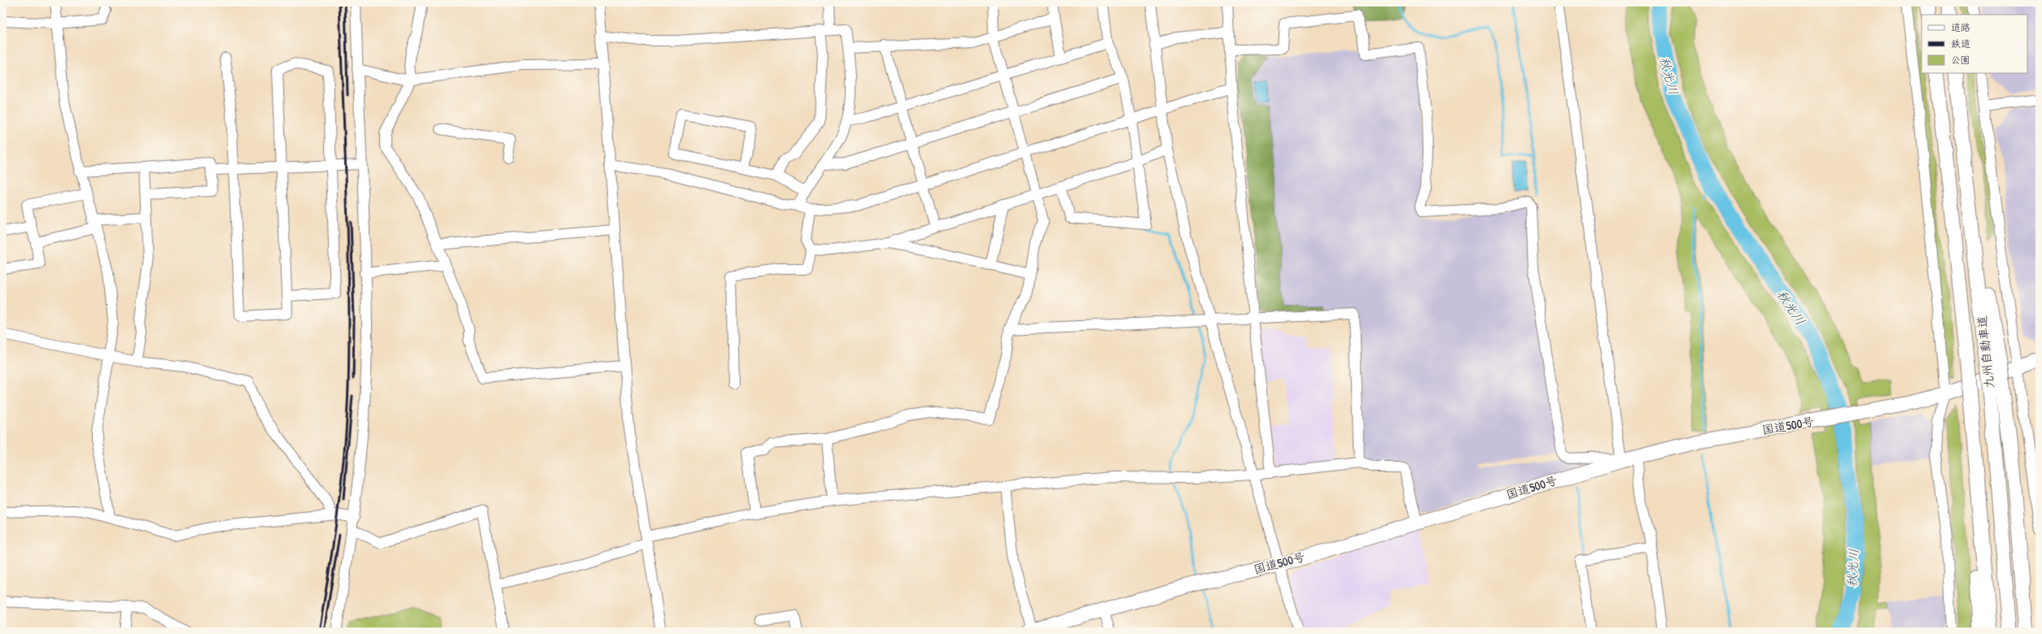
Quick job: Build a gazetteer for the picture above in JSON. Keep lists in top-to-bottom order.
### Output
{
  "streets": {
    "highway": ["九州自動車道", "国道500号"]
  },
  "water": ["秋光川"],
  "legend": ["道路", "鉄道", "公園"]
}
